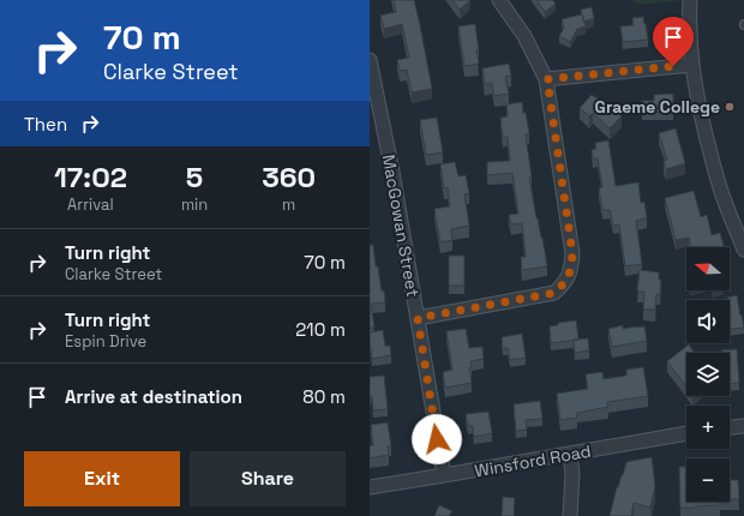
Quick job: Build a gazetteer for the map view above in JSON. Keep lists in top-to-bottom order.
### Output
{
  "streets": {
    "street": ["MacGowan Street", "Winsford Road"]
  },
  "crossings": [
    ["MacGowan Street", "Winsford Road"]
  ],
  "places": ["Graeme College"],
  "north": "left",
  "page": {
    "turn": ["70 m", "Clarke Street"],
    "then": "Then",
    "eta": [
      "17:02",
      "Arrival",
      "5",
      "min",
      "360",
      "m"
    ],
    "list": [
      {
        "name": "Turn right",
        "note": "Clarke Street",
        "value": "70 m"
      },
      {
        "name": "Turn right",
        "note": "Espin Drive",
        "value": "210 m"
      },
      {
        "name": "Arrive at destination",
        "value": "80 m"
      }
    ],
    "map_buttons": ["+", "−"],
    "buttons": ["Exit", "Share"]
  }
}
